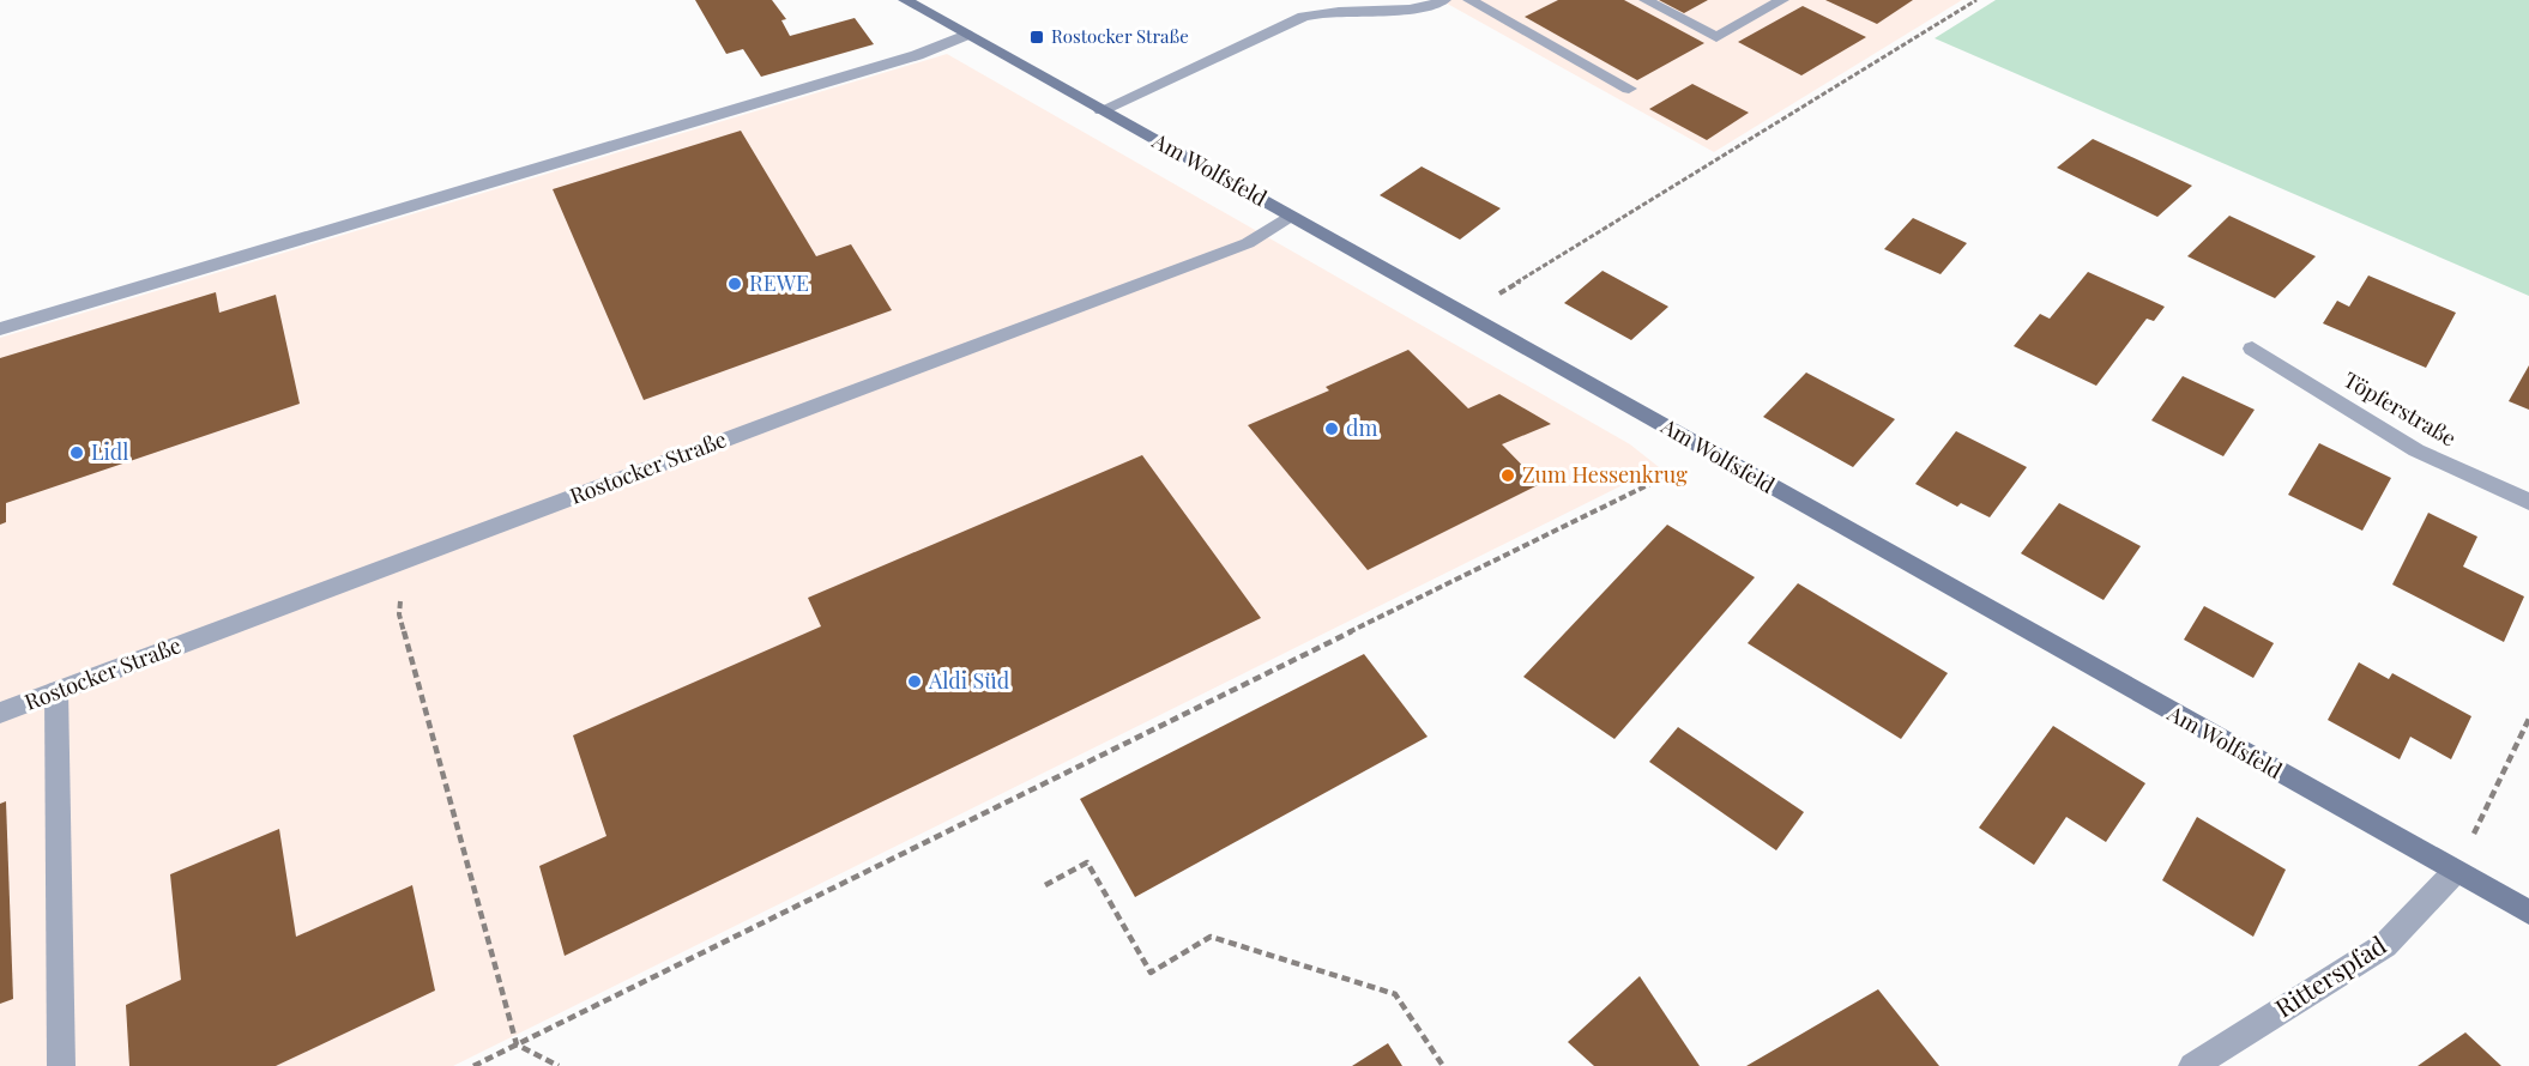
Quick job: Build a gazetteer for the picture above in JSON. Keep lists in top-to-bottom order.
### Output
{
  "streets": {
    "street": [
      "Am Wolfsfeld",
      "Töpferstraße",
      "Rostocker Straße",
      "Ritterspfad"
    ]
  },
  "crossings": [
    ["Am Wolfsfeld", "Rostocker Straße"],
    ["Am Wolfsfeld", "Ritterspfad"]
  ],
  "places": {
    "transit": ["Rostocker Straße"],
    "other": [
      "REWE",
      "dm",
      "Lidl",
      "Zum Hessenkrug",
      "Aldi Süd"
    ]
  }
}
